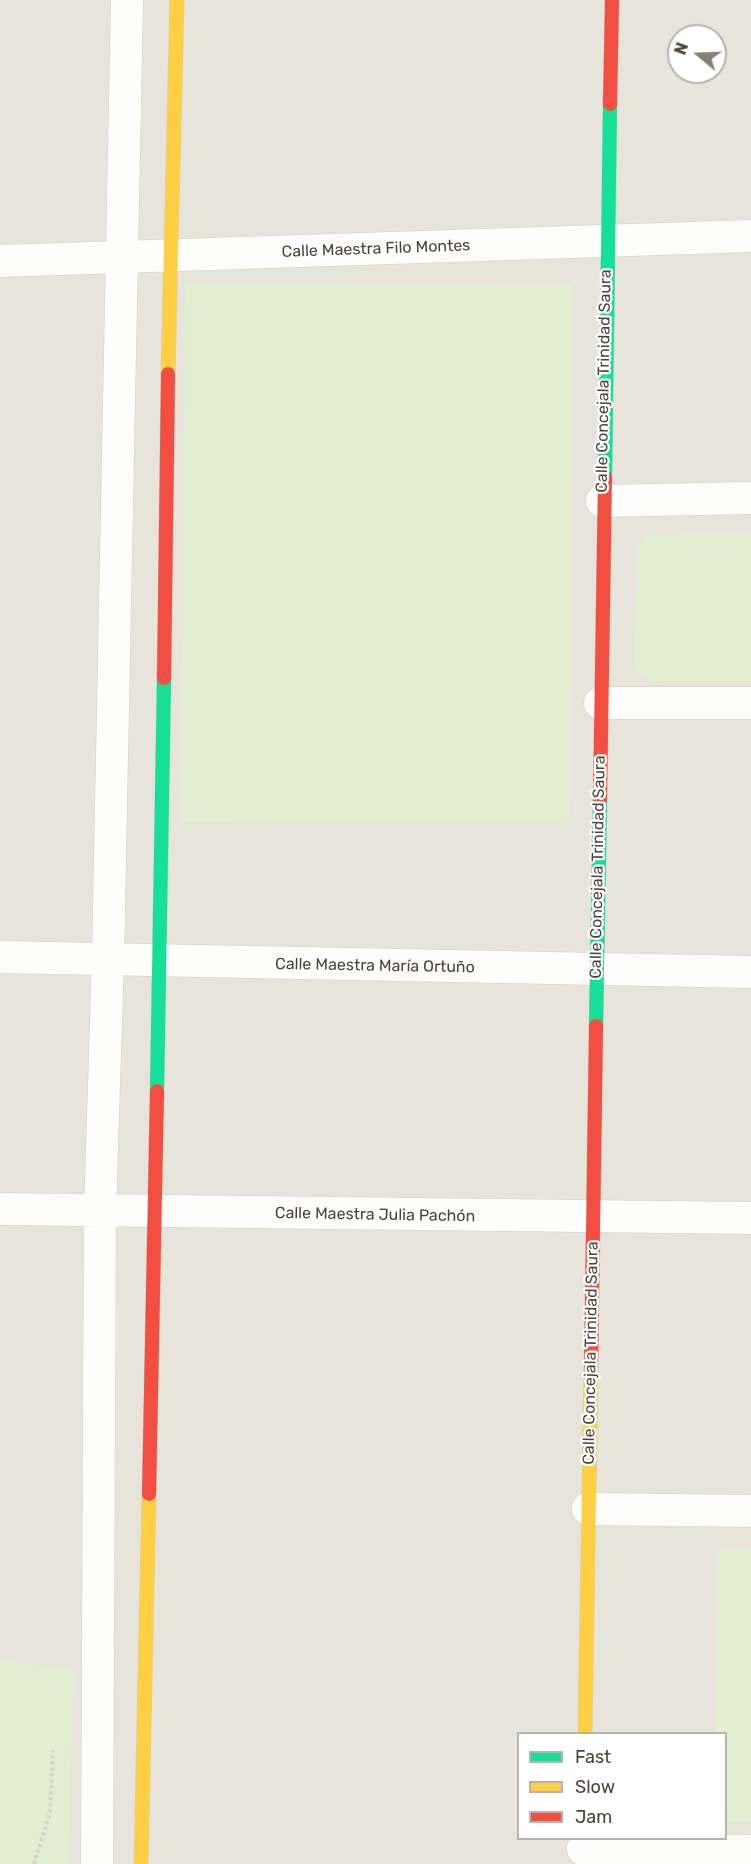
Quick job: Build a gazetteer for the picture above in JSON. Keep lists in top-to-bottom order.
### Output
{
  "streets": {
    "street": [
      "Calle Maestra Filo Montes",
      "Calle Concejala Trinidad Saura",
      "Calle Maestra María Ortuño",
      "Calle Maestra Julia Pachón"
    ]
  },
  "crossings": [
    ["Calle Maestra Filo Montes", "Calle Concejala Trinidad Saura"],
    ["Calle Concejala Trinidad Saura", "Calle Maestra María Ortuño"],
    ["Calle Concejala Trinidad Saura", "Calle Maestra Julia Pachón"]
  ],
  "legend": ["Fast", "Slow", "Jam"],
  "north": "left"
}
